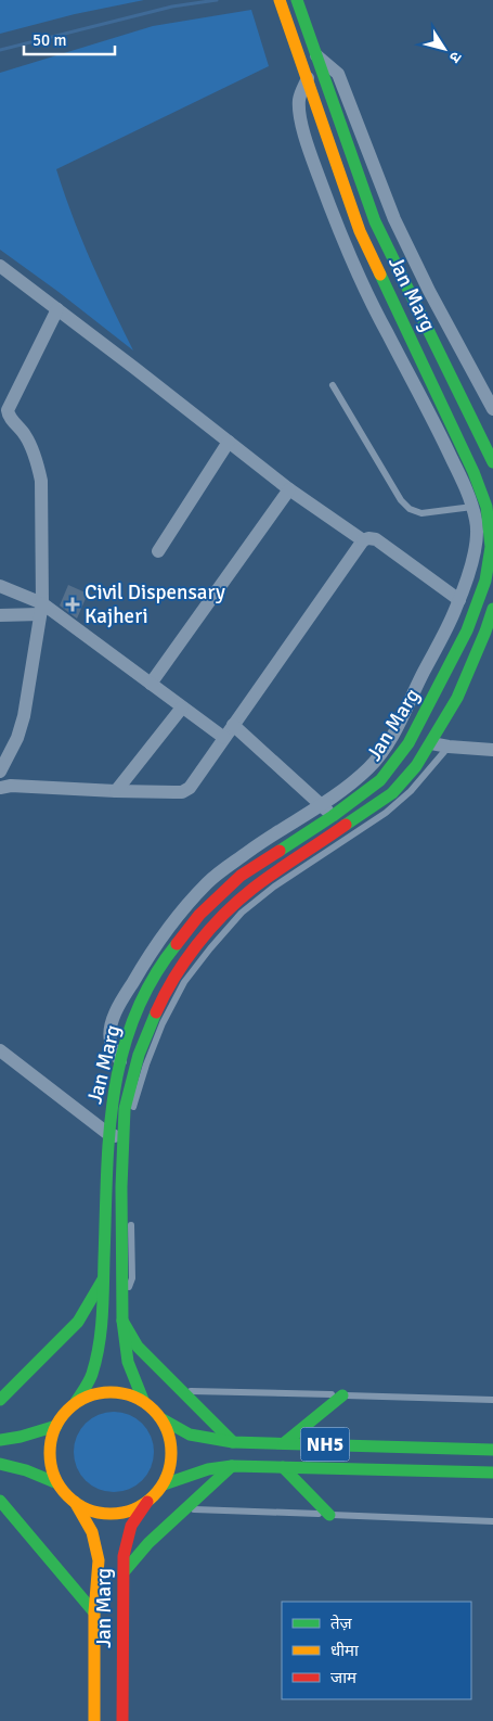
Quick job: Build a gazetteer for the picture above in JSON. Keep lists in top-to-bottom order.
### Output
{
  "streets": {
    "main road": ["Jan Marg", "NH5"]
  },
  "crossings": [
    ["Jan Marg", "NH5"]
  ],
  "places": {
    "health": ["Civil Dispensary Kajheri"]
  },
  "legend": ["तेज़", "धीमा", "जाम"],
  "scale_bar": "50 m",
  "north": "bottom right"
}
